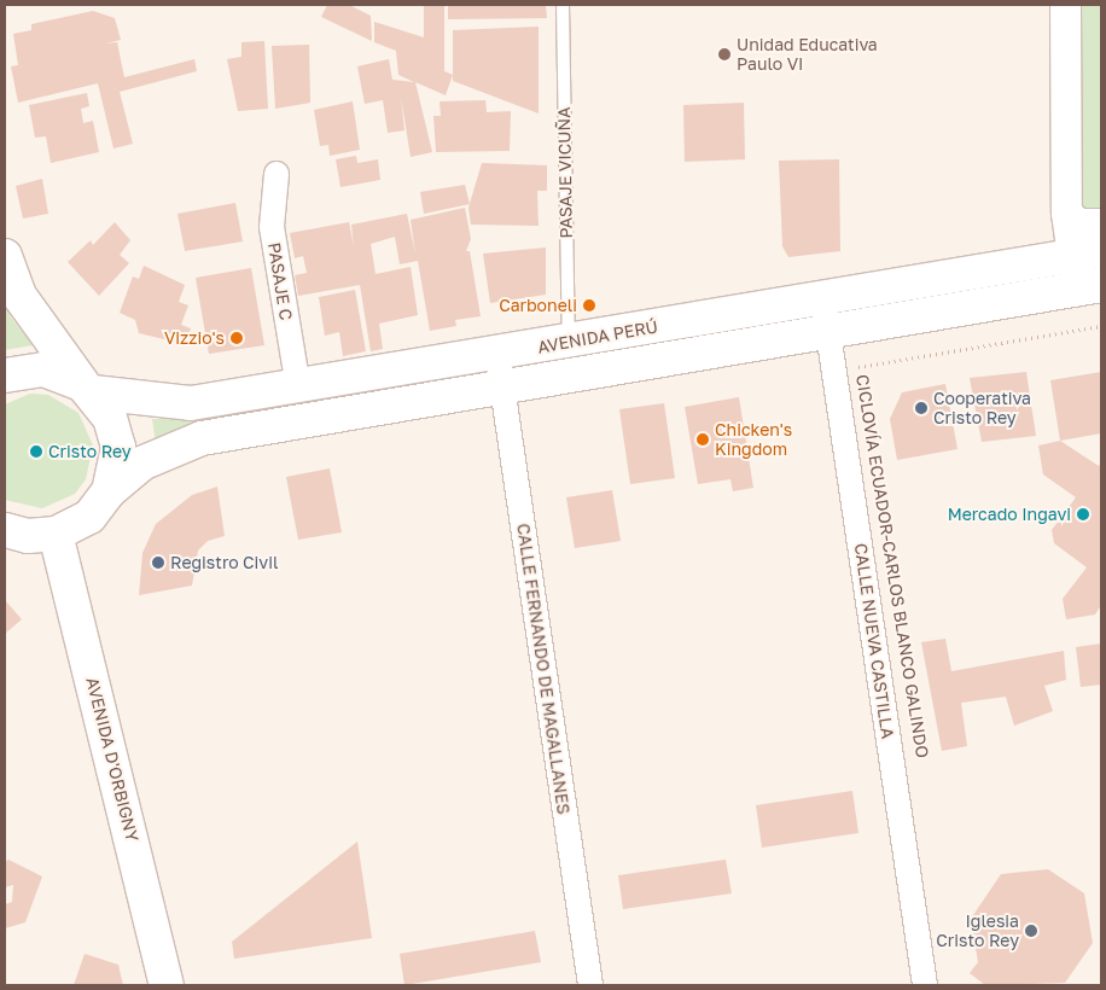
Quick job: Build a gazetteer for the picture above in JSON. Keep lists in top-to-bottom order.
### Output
{
  "streets": {
    "main road": ["AVENIDA PERÚ", "AVENIDA D'ORBIGNY"],
    "street": ["PASAJE C", "CALLE NUEVA CASTILLA", "CALLE FERNANDO DE MAGALLANES"],
    "lane": ["PASAJE VICUÑA"],
    "path": ["CICLOVÍA ECUADOR-CARLOS BLANCO GALINDO"]
  },
  "crossings": [
    ["PASAJE VICUÑA", "AVENIDA PERÚ"],
    ["PASAJE C", "AVENIDA PERÚ"],
    ["AVENIDA PERÚ", "CALLE NUEVA CASTILLA"],
    ["AVENIDA PERÚ", "CALLE FERNANDO DE MAGALLANES"]
  ],
  "places": [
    "Unidad Educativa Paulo VI",
    "Carboneli",
    "Vizzio's",
    "Cooperativa Cristo Rey",
    "Chicken's Kingdom",
    "Cristo Rey",
    "Mercado Ingavi",
    "Registro Civil",
    "Iglesia Cristo Rey"
  ]
}
